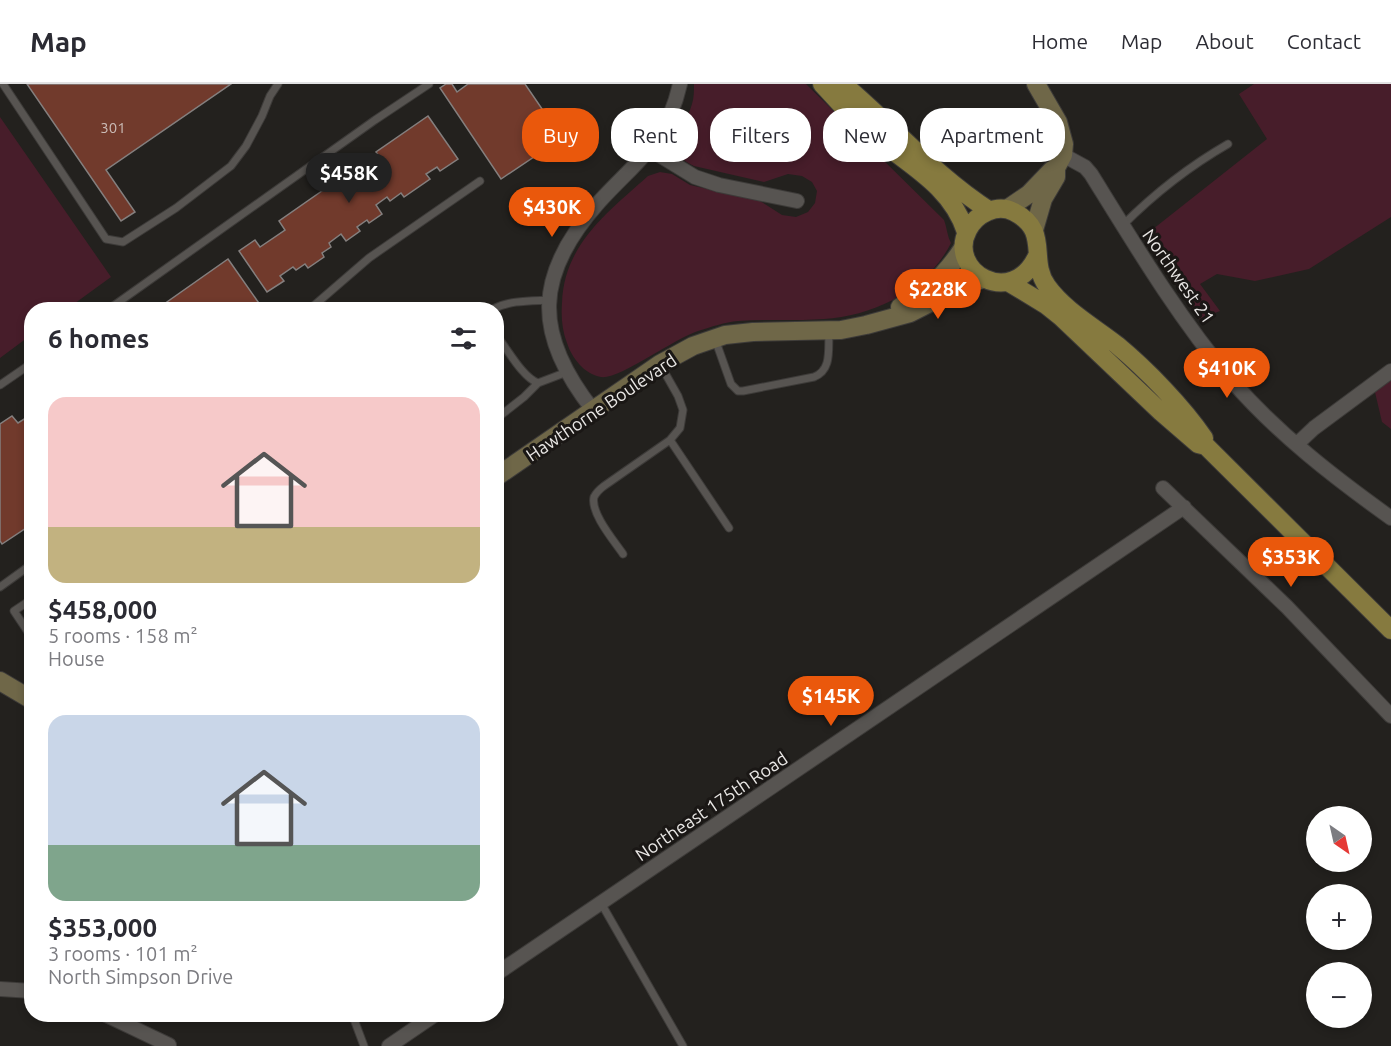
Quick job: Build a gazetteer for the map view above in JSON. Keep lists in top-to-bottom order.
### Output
{
  "streets": {
    "street": ["Northwest 21", "Hawthorne Boulevard", "Northeast 175th Road"]
  },
  "house_numbers": ["301"],
  "north": "bottom right",
  "page": {
    "header": "Map",
    "nav": [
      "Home",
      "Map",
      "About",
      "Contact"
    ],
    "chip": [
      "Buy",
      "Rent",
      "Filters",
      "New",
      "Apartment"
    ],
    "price": [
      "$458K",
      "$430K",
      "$228K",
      "$410K",
      "$353K",
      "$145K"
    ],
    "heading": "6 homes",
    "list": [
      {
        "name": "$458,000",
        "note": "5 rooms · 158 m² · House"
      },
      {
        "name": "$353,000",
        "note": "3 rooms · 101 m² · North Simpson Drive"
      }
    ],
    "map_buttons": ["+", "−"]
  }
}
